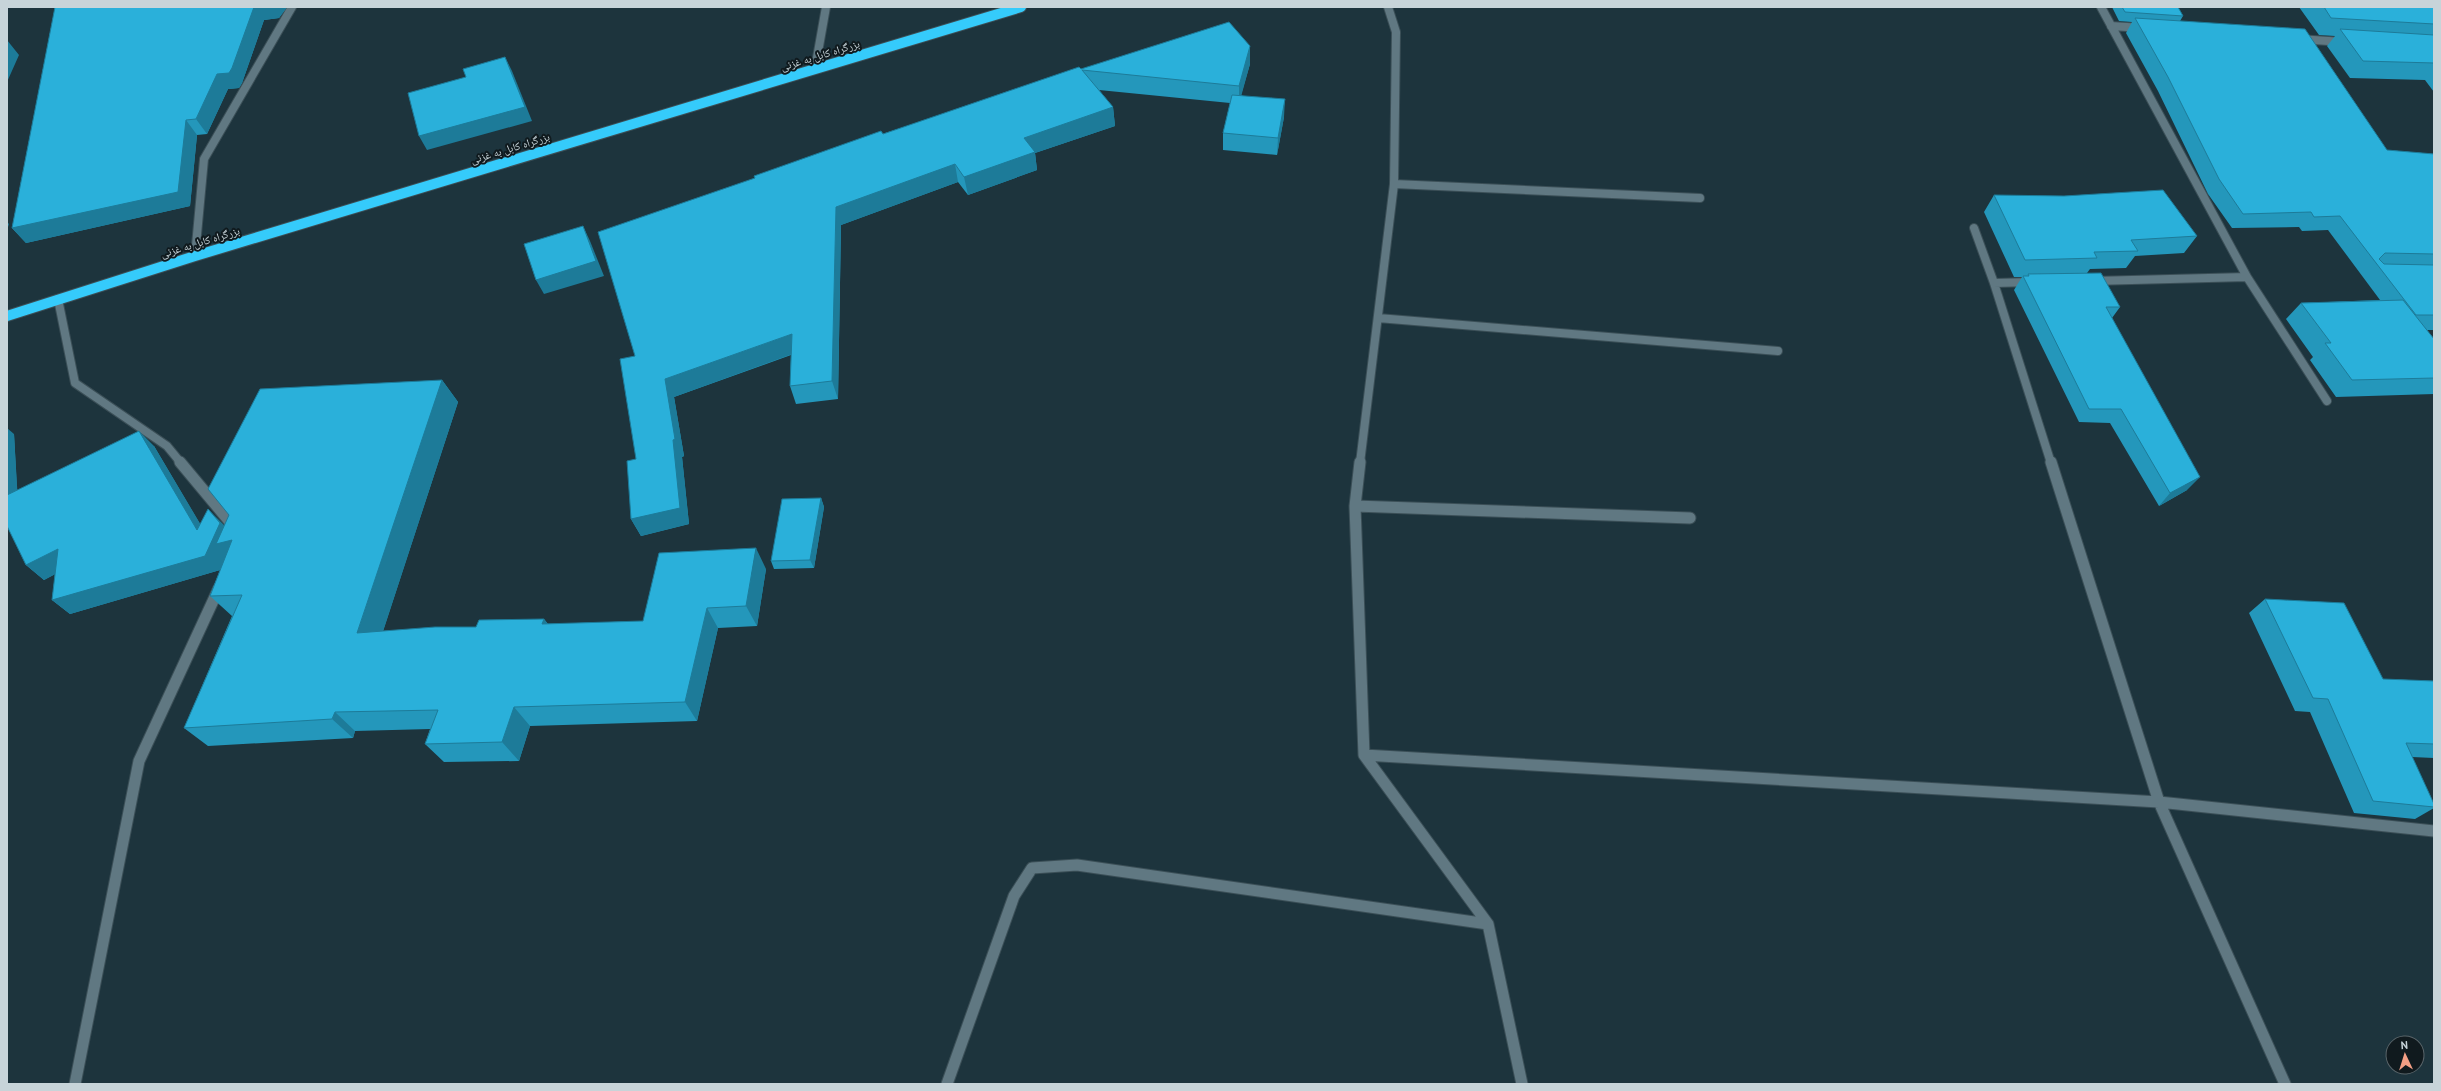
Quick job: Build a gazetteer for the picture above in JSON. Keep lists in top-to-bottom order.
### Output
{
  "streets": {
    "highway": ["بزرگراه کابل به غزنی"]
  },
  "north": "top"
}
